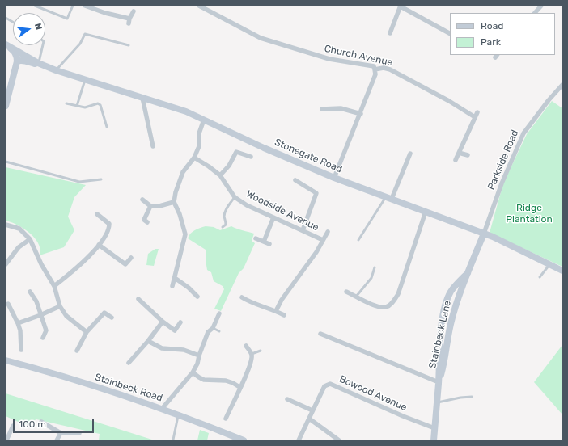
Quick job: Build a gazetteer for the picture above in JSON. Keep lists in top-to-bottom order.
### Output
{
  "streets": {
    "street": [
      "Church Avenue",
      "Stonegate Road",
      "Parkside Road",
      "Woodside Avenue",
      "Stainbeck Lane",
      "Stainbeck Road",
      "Bowood Avenue"
    ]
  },
  "crossings": [
    ["Stonegate Road", "Parkside Road"],
    ["Stonegate Road", "Stainbeck Lane"],
    ["Parkside Road", "Stainbeck Lane"],
    ["Stainbeck Lane", "Bowood Avenue"]
  ],
  "parks": ["Ridge Plantation"],
  "legend": ["Road", "Park"],
  "scale_bar": "100 m",
  "north": "right"
}
